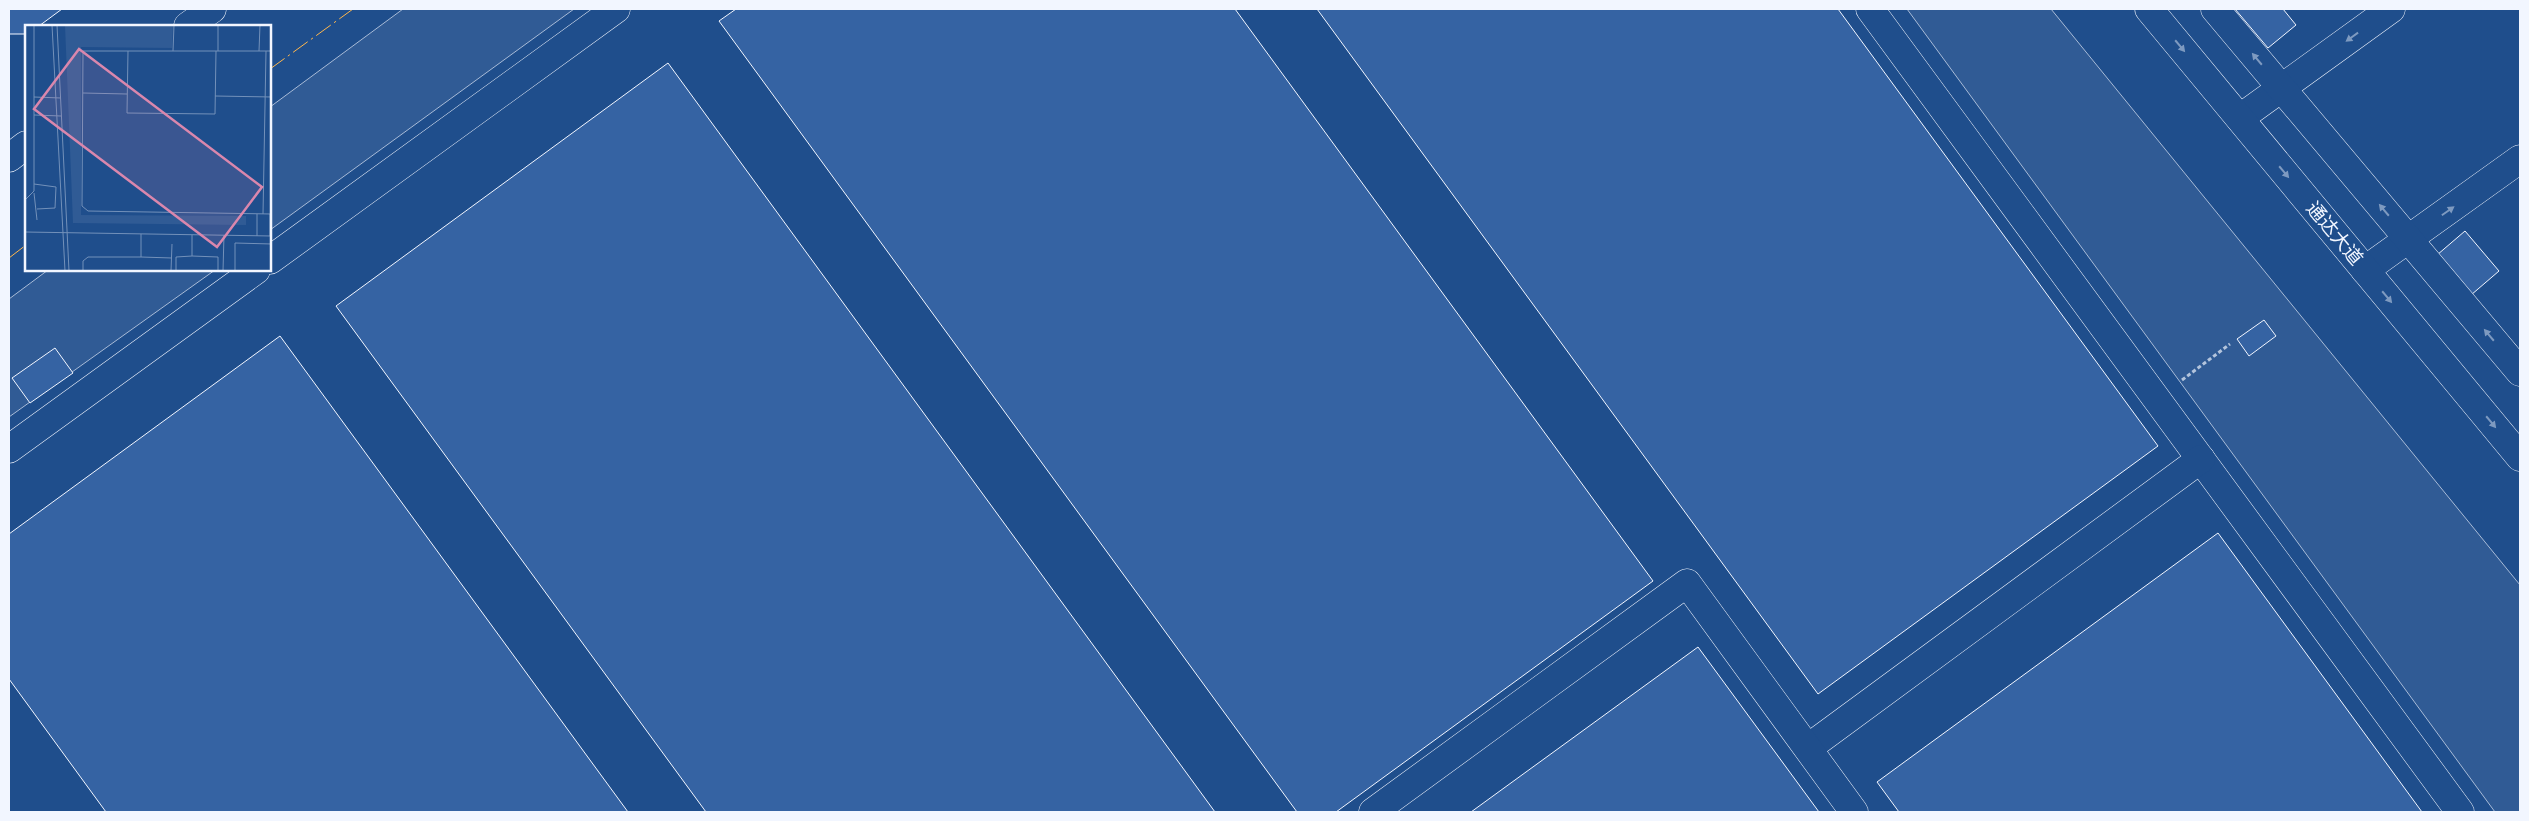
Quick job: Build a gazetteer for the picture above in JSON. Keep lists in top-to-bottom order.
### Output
{
  "streets": {
    "main road": ["通达大道"]
  }
}
